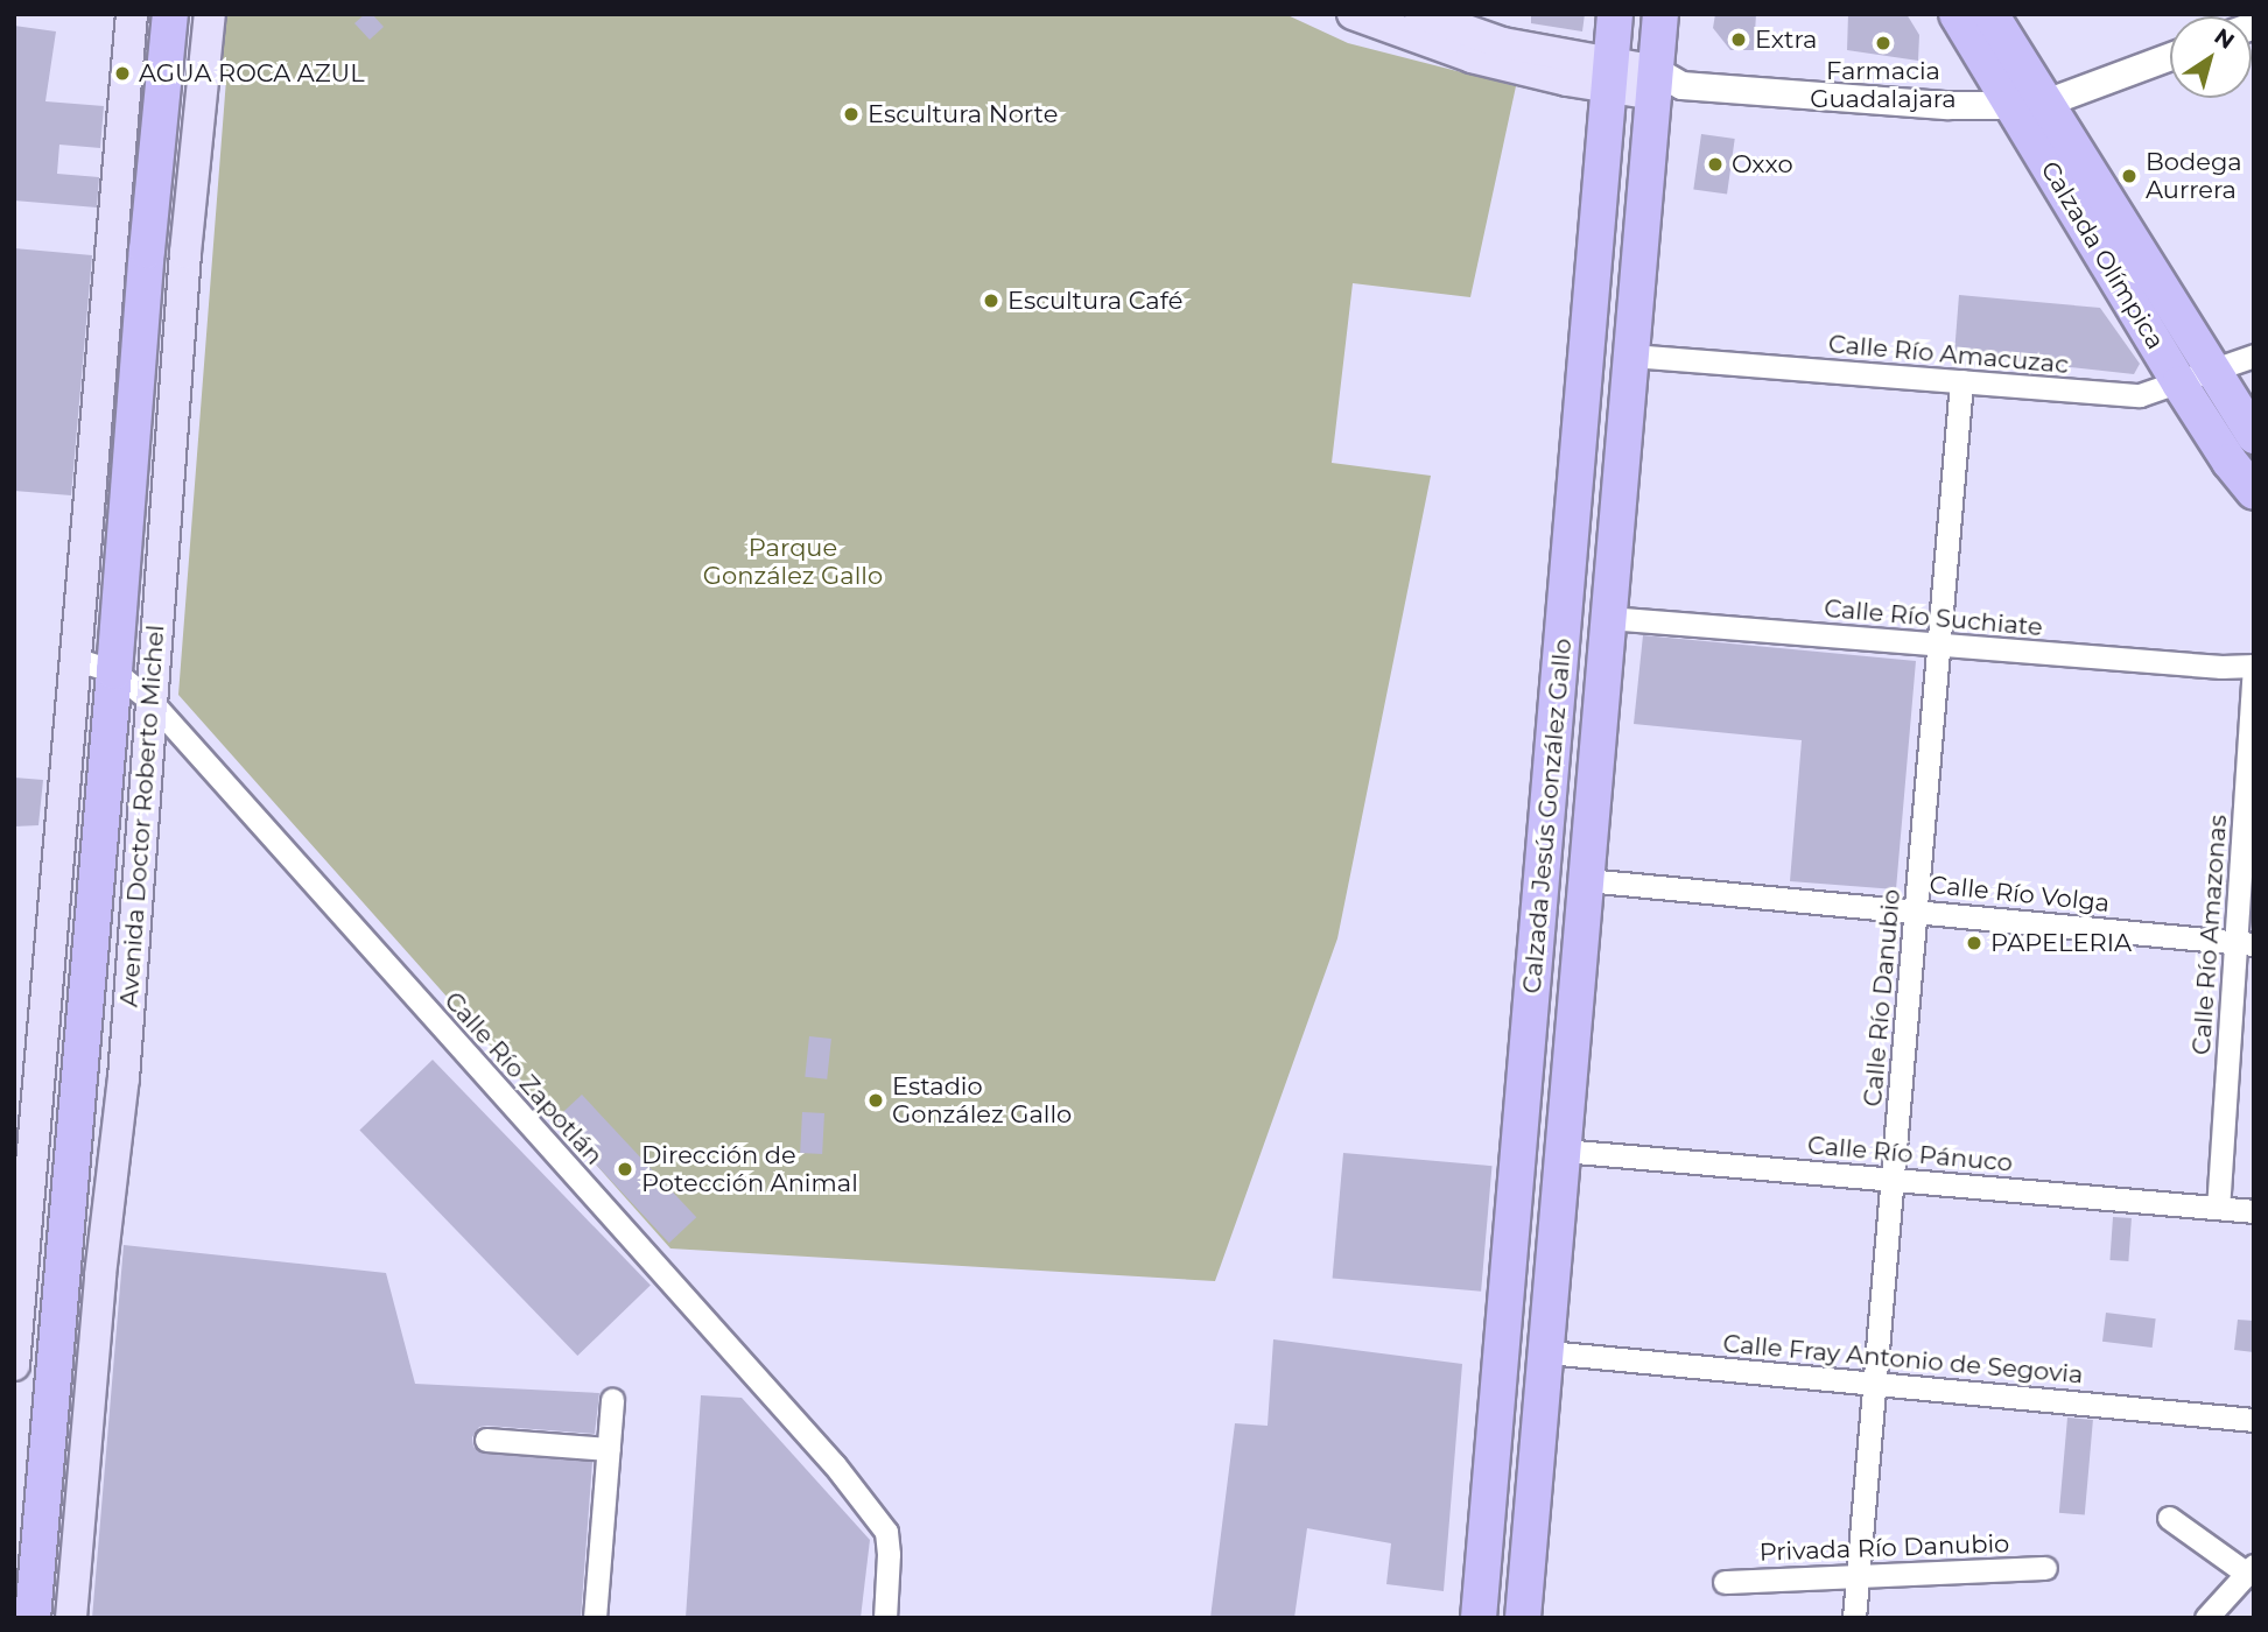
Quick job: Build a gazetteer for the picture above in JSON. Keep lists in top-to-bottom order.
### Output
{
  "streets": {
    "main road": ["Calzada Olímpica", "Avenida Doctor Roberto Michel", "Calzada Jesús González Gallo"],
    "street": [
      "Calle Río Amacuzac",
      "Calle Río Suchiate",
      "Calle Río Volga",
      "Calle Río Amazonas",
      "Calle Río Danubio",
      "Calle Río Zapotlán",
      "Calle Río Pánuco",
      "Calle Fray Antonio de Segovia",
      "Privada Río Danubio"
    ]
  },
  "crossings": [
    ["Calzada Olímpica", "Calle Río Amacuzac"],
    ["Calle Río Amacuzac", "Calzada Jesús González Gallo"],
    ["Calle Río Amacuzac", "Calle Río Danubio"],
    ["Calle Río Suchiate", "Calzada Jesús González Gallo"],
    ["Calle Río Suchiate", "Calle Río Amazonas"],
    ["Calle Río Suchiate", "Calle Río Danubio"],
    ["Avenida Doctor Roberto Michel", "Calle Río Zapotlán"],
    ["Calzada Jesús González Gallo", "Calle Río Volga"],
    ["Calzada Jesús González Gallo", "Calle Río Pánuco"],
    ["Calzada Jesús González Gallo", "Calle Fray Antonio de Segovia"],
    ["Calle Río Volga", "Calle Río Amazonas"],
    ["Calle Río Volga", "Calle Río Danubio"],
    ["Calle Río Amazonas", "Calle Río Pánuco"],
    ["Calle Río Danubio", "Calle Río Pánuco"],
    ["Calle Río Danubio", "Calle Fray Antonio de Segovia"],
    ["Calle Río Danubio", "Privada Río Danubio"]
  ],
  "parks": ["Parque González Gallo"],
  "places": [
    "Extra",
    "Farmacia Guadalajara",
    "AGUA ROCA AZUL",
    "Escultura Norte",
    "Oxxo",
    "Bodega Aurrera",
    "Escultura Café",
    "PAPELERIA",
    "Estadio González Gallo",
    "Dirección de Potección Animal"
  ],
  "north": "top right"
}
